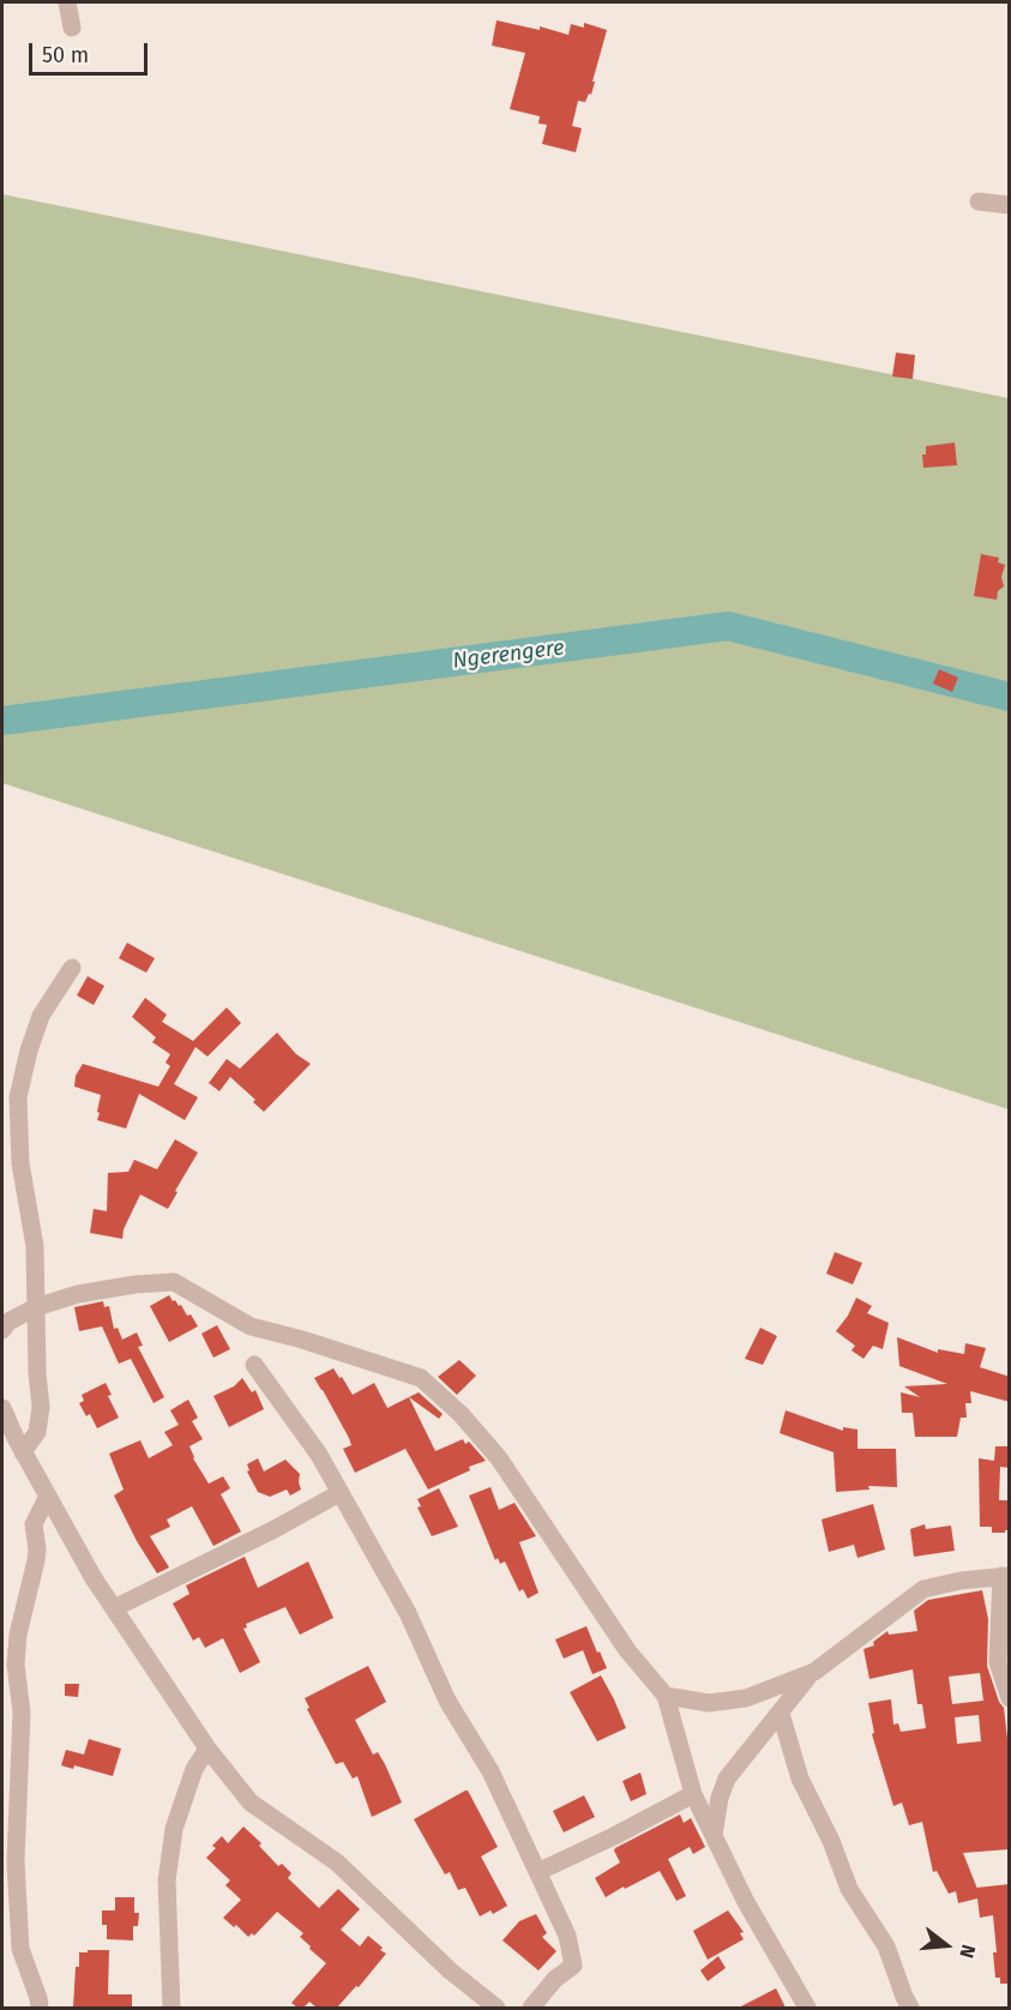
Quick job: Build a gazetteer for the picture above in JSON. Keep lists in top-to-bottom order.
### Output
{
  "water": ["Ngerengere"],
  "scale_bar": "50 m",
  "north": "right"
}
